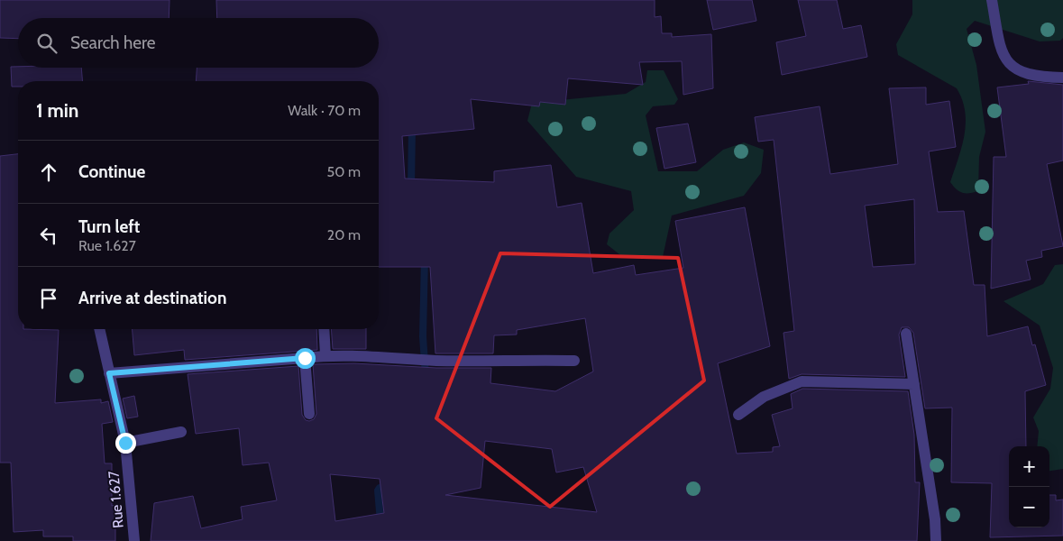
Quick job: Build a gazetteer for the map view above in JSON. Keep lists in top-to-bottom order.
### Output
{
  "streets": {
    "street": ["Rue 1.627"]
  },
  "page": {
    "search": "Search here",
    "heading": ["1 min", "Walk · 70 m"],
    "list": [
      ["Continue", "50 m"],
      ["Turn left", "Rue 1.627", "20 m"],
      "Arrive at destination"
    ],
    "map_buttons": ["+", "−"]
  }
}
